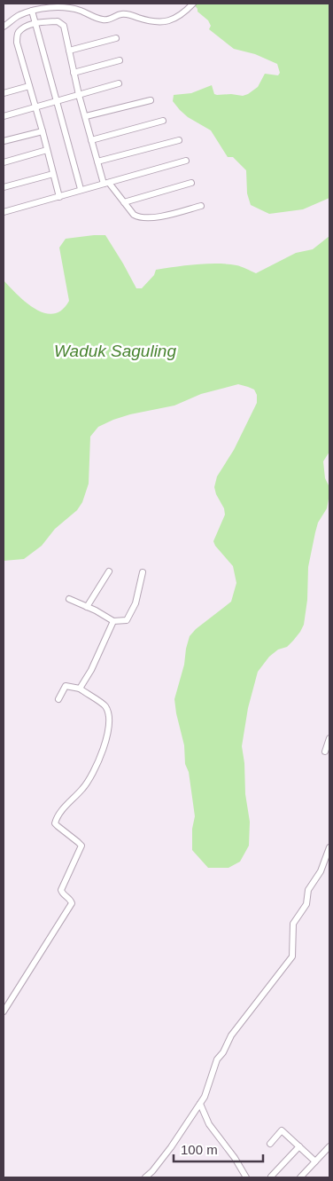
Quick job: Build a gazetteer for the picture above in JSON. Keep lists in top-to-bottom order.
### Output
{
  "water": ["Waduk Saguling"],
  "scale_bar": "100 m"
}
